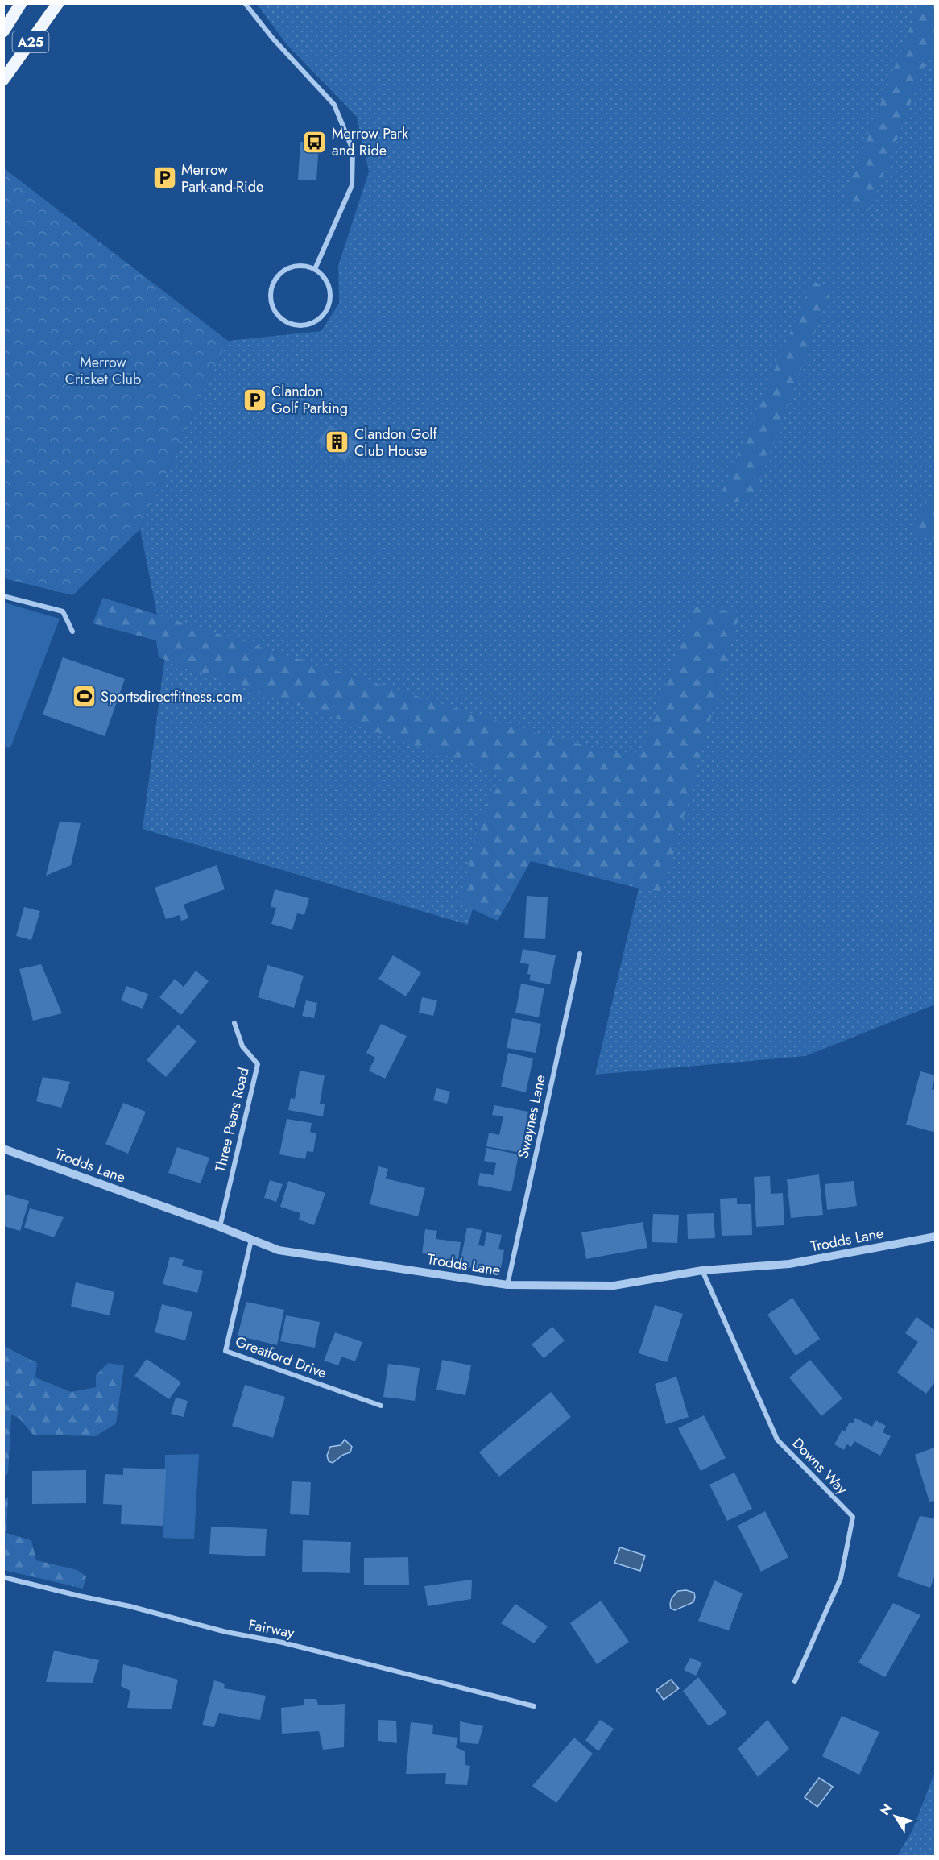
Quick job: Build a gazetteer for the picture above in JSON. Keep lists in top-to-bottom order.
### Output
{
  "streets": {
    "main road": ["A25"],
    "street": [
      "Swaynes Lane",
      "Three Pears Road",
      "Trodds Lane",
      "Greatford Drive",
      "Downs Way",
      "Fairway"
    ]
  },
  "crossings": [
    ["Swaynes Lane", "Trodds Lane"],
    ["Three Pears Road", "Trodds Lane"],
    ["Trodds Lane", "Greatford Drive"],
    ["Trodds Lane", "Downs Way"]
  ],
  "parks": ["Merrow Cricket Club"],
  "places": {
    "bus stop": ["Merrow Park and Ride"],
    "parking": ["Merrow Park-and-Ride", "Clandon Golf Parking"],
    "building": ["Clandon Golf Club House"],
    "sports": ["Sportsdirectfitness.com"]
  },
  "north": "top left"
}
